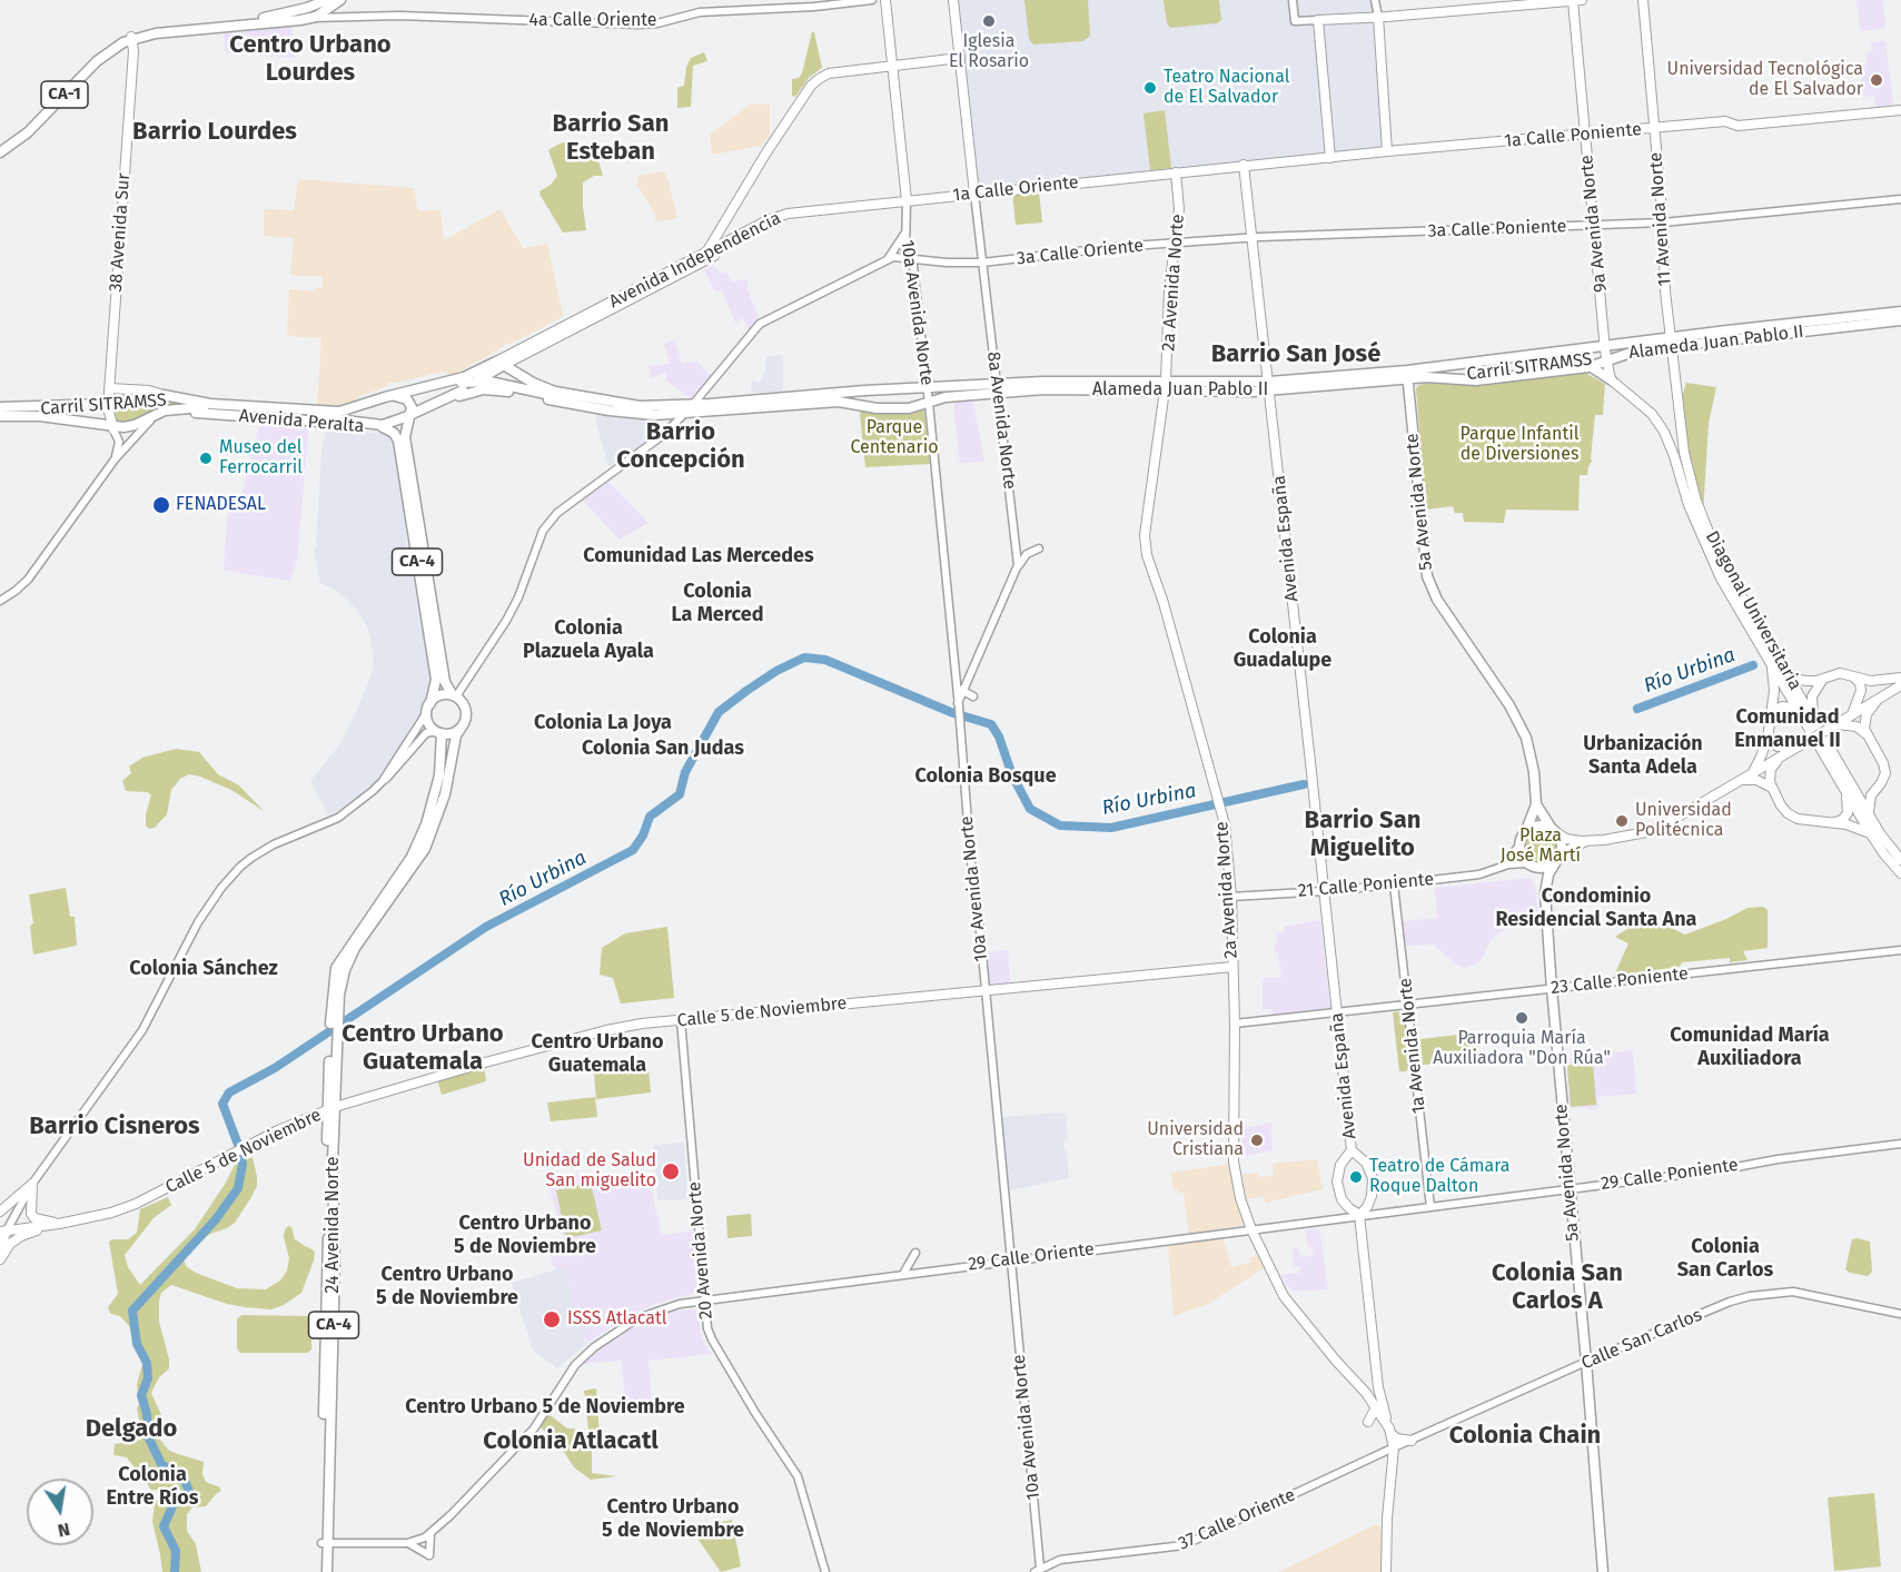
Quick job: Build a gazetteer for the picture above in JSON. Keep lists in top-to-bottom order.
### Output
{
  "streets": {
    "main road": [
      "CA-1",
      "1a Calle Poniente",
      "1a Calle Oriente",
      "11 Avenida Norte",
      "9a Avenida Norte",
      "38 Avenida Sur",
      "Avenida Independencia",
      "2a Avenida Norte",
      "10a Avenida Norte",
      "Alameda Juan Pablo II",
      "Carril SITRAMSS",
      "8a Avenida Norte",
      "Avenida Peralta",
      "5a Avenida Norte",
      "Avenida España",
      "CA-4",
      "Diagonal Universitaria",
      "Calle 5 de Noviembre",
      "24 Avenida Norte"
    ],
    "street": [
      "4a Calle Oriente",
      "3a Calle Poniente",
      "3a Calle Oriente",
      "21 Calle Poniente",
      "23 Calle Poniente",
      "1a Avenida Norte",
      "29 Calle Poniente",
      "20 Avenida Norte",
      "29 Calle Oriente",
      "Calle San Carlos",
      "37 Calle Oriente"
    ]
  },
  "crossings": [
    ["4a Calle Oriente", "CA-1"],
    ["CA-1", "38 Avenida Sur"],
    ["1a Calle Poniente", "1a Calle Oriente"],
    ["1a Calle Poniente", "11 Avenida Norte"],
    ["1a Calle Poniente", "9a Avenida Norte"],
    ["1a Calle Poniente", "Avenida España"],
    ["1a Calle Oriente", "Avenida Independencia"],
    ["1a Calle Oriente", "2a Avenida Norte"],
    ["1a Calle Oriente", "10a Avenida Norte"],
    ["1a Calle Oriente", "8a Avenida Norte"],
    ["1a Calle Oriente", "Avenida España"],
    ["11 Avenida Norte", "3a Calle Poniente"],
    ["11 Avenida Norte", "Alameda Juan Pablo II"],
    ["11 Avenida Norte", "Carril SITRAMSS"],
    ["11 Avenida Norte", "Diagonal Universitaria"],
    ["9a Avenida Norte", "3a Calle Poniente"],
    ["9a Avenida Norte", "Alameda Juan Pablo II"],
    ["9a Avenida Norte", "Carril SITRAMSS"],
    ["9a Avenida Norte", "Diagonal Universitaria"],
    ["3a Calle Poniente", "3a Calle Oriente"],
    ["3a Calle Poniente", "Avenida España"],
    ["38 Avenida Sur", "Avenida Peralta"],
    ["3a Calle Oriente", "2a Avenida Norte"],
    ["3a Calle Oriente", "10a Avenida Norte"],
    ["3a Calle Oriente", "8a Avenida Norte"],
    ["3a Calle Oriente", "Avenida España"],
    ["Avenida Independencia", "Avenida Peralta"],
    ["2a Avenida Norte", "Carril SITRAMSS"],
    ["2a Avenida Norte", "21 Calle Poniente"],
    ["2a Avenida Norte", "23 Calle Poniente"],
    ["2a Avenida Norte", "Calle 5 de Noviembre"],
    ["2a Avenida Norte", "29 Calle Oriente"],
    ["2a Avenida Norte", "Calle San Carlos"],
    ["2a Avenida Norte", "37 Calle Oriente"],
    ["10a Avenida Norte", "Carril SITRAMSS"],
    ["10a Avenida Norte", "Calle 5 de Noviembre"],
    ["10a Avenida Norte", "29 Calle Oriente"],
    ["10a Avenida Norte", "37 Calle Oriente"],
    ["Alameda Juan Pablo II", "Carril SITRAMSS"],
    ["Alameda Juan Pablo II", "5a Avenida Norte"],
    ["Alameda Juan Pablo II", "Avenida España"],
    ["Alameda Juan Pablo II", "Diagonal Universitaria"],
    ["Carril SITRAMSS", "8a Avenida Norte"],
    ["Carril SITRAMSS", "Avenida Peralta"],
    ["Carril SITRAMSS", "5a Avenida Norte"],
    ["Carril SITRAMSS", "Avenida España"],
    ["Carril SITRAMSS", "CA-4"],
    ["Carril SITRAMSS", "Diagonal Universitaria"],
    ["Avenida Peralta", "CA-4"],
    ["5a Avenida Norte", "21 Calle Poniente"],
    ["5a Avenida Norte", "23 Calle Poniente"],
    ["5a Avenida Norte", "29 Calle Poniente"],
    ["5a Avenida Norte", "Calle San Carlos"],
    ["Avenida España", "21 Calle Poniente"],
    ["Avenida España", "23 Calle Poniente"],
    ["Avenida España", "29 Calle Poniente"],
    ["Avenida España", "29 Calle Oriente"],
    ["CA-4", "Calle 5 de Noviembre"],
    ["CA-4", "24 Avenida Norte"],
    ["21 Calle Poniente", "1a Avenida Norte"],
    ["23 Calle Poniente", "1a Avenida Norte"],
    ["Calle 5 de Noviembre", "24 Avenida Norte"],
    ["Calle 5 de Noviembre", "20 Avenida Norte"],
    ["1a Avenida Norte", "29 Calle Poniente"],
    ["29 Calle Poniente", "29 Calle Oriente"],
    ["20 Avenida Norte", "29 Calle Oriente"],
    ["Calle San Carlos", "37 Calle Oriente"]
  ],
  "districts": [
    "Centro Urbano Lourdes",
    "Barrio San Esteban",
    "Barrio Lourdes",
    "Barrio San José",
    "Barrio Concepción",
    "Comunidad Las Mercedes",
    "Colonia La Merced",
    "Colonia Plazuela Ayala",
    "Colonia Guadalupe",
    "Comunidad Enmanuel II",
    "Colonia La Joya",
    "Urbanización Santa Adela",
    "Colonia San Judas",
    "Colonia Bosque",
    "Barrio San Miguelito",
    "Condominio Residencial Santa Ana",
    "Colonia Sánchez",
    "Centro Urbano Guatemala",
    "Comunidad María Auxiliadora",
    "Centro Urbano Guatemala",
    "Barrio Cisneros",
    "Centro Urbano 5 de Noviembre",
    "Colonia San Carlos",
    "Colonia San Carlos A",
    "Centro Urbano 5 de Noviembre",
    "Centro Urbano 5 de Noviembre",
    "Delgado",
    "Colonia Chain",
    "Colonia Atlacatl",
    "Colonia Entre Ríos",
    "Centro Urbano 5 de Noviembre"
  ],
  "water": ["Río Urbina"],
  "parks": ["Parque Centenario", "Parque Infantil de Diversiones", "Plaza José Martí"],
  "places": [
    "Iglesia El Rosario",
    "Universidad Tecnológica de El Salvador",
    "Teatro Nacional de El Salvador",
    "Museo del Ferrocarril",
    "FENADESAL",
    "Universidad Politécnica",
    "Parroquia María Auxiliadora \"Don Rúa\"",
    "Universidad Cristiana",
    "Unidad de Salud San miguelito",
    "Teatro de Cámara Roque Dalton",
    "ISSS Atlacatl"
  ],
  "north": "bottom"
}
